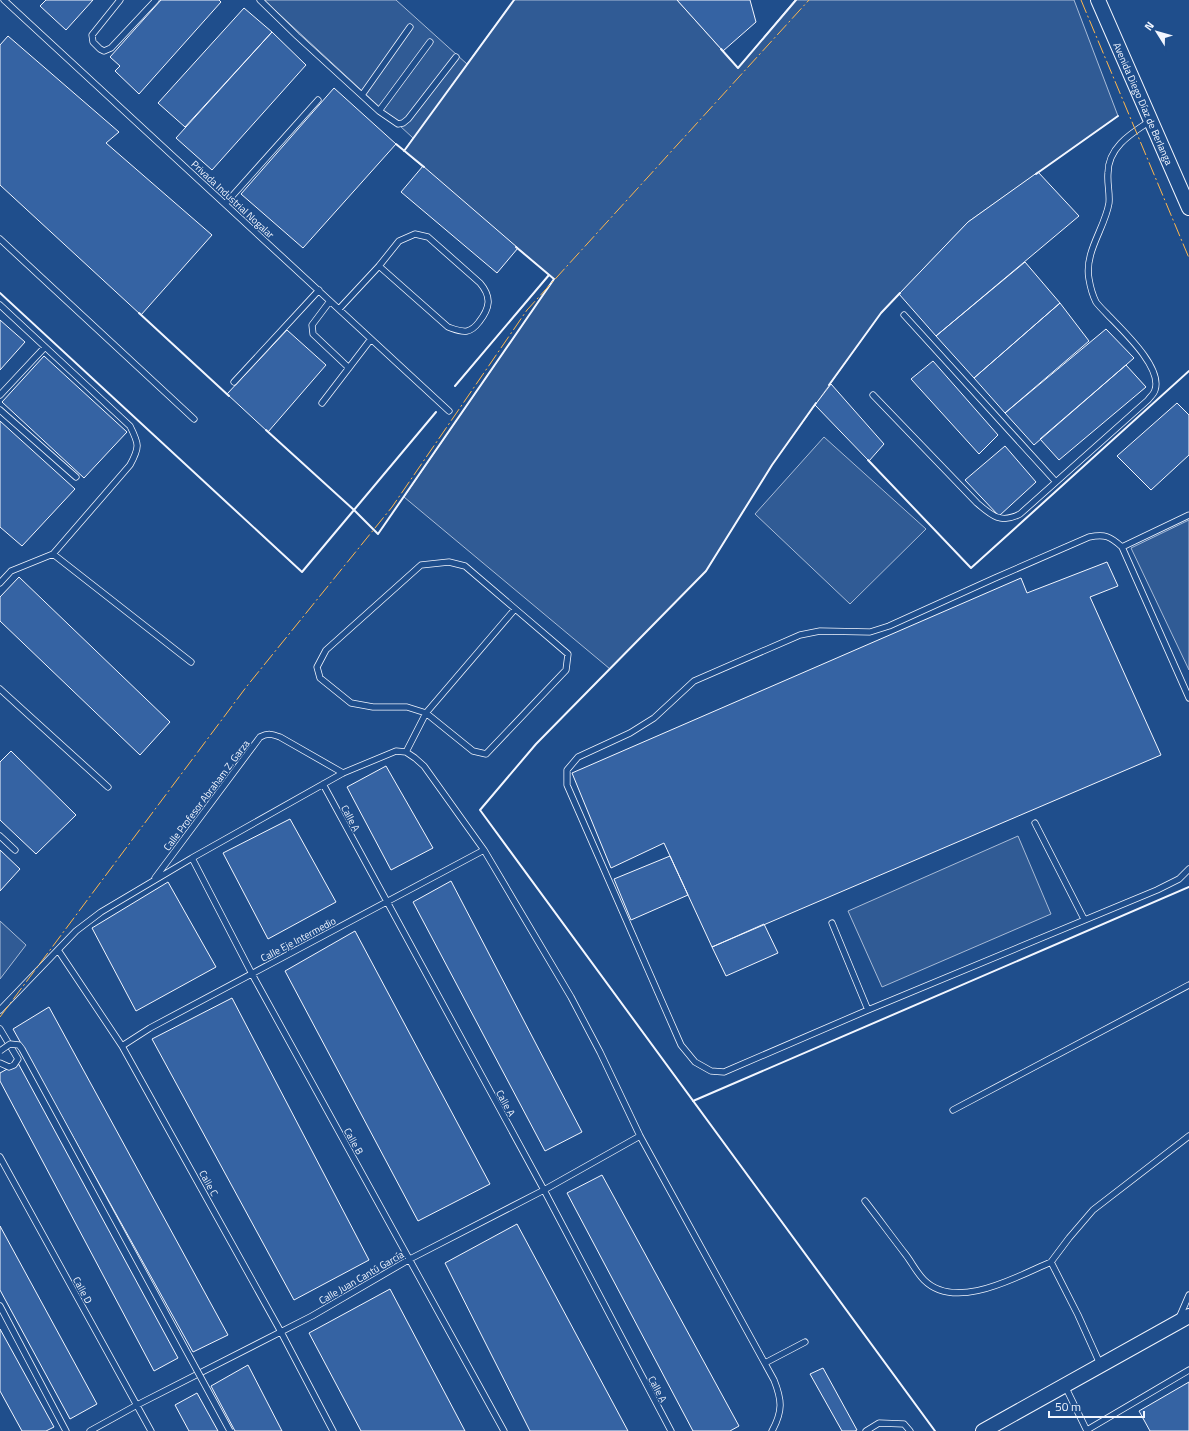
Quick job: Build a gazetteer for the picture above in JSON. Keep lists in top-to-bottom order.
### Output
{
  "streets": {
    "street": ["Avenida Diego Díaz de Berlanga"],
    "lane": [
      "Privada Industrial Nogalar",
      "Calle Profesor Abraham Z. Garza",
      "Calle A",
      "Calle Eje Intermedio",
      "Calle B",
      "Calle C",
      "Calle Juan Cantú García",
      "Calle D"
    ]
  },
  "crossings": [
    ["Calle Profesor Abraham Z. Garza", "Calle A"],
    ["Calle Profesor Abraham Z. Garza", "Calle B"],
    ["Calle Profesor Abraham Z. Garza", "Calle C"],
    ["Calle A", "Calle Eje Intermedio"],
    ["Calle A", "Calle Juan Cantú García"],
    ["Calle Eje Intermedio", "Calle B"],
    ["Calle Eje Intermedio", "Calle C"],
    ["Calle B", "Calle Juan Cantú García"],
    ["Calle C", "Calle Juan Cantú García"],
    ["Calle Juan Cantú García", "Calle D"]
  ],
  "scale_bar": "50 m",
  "north": "top left"
}
